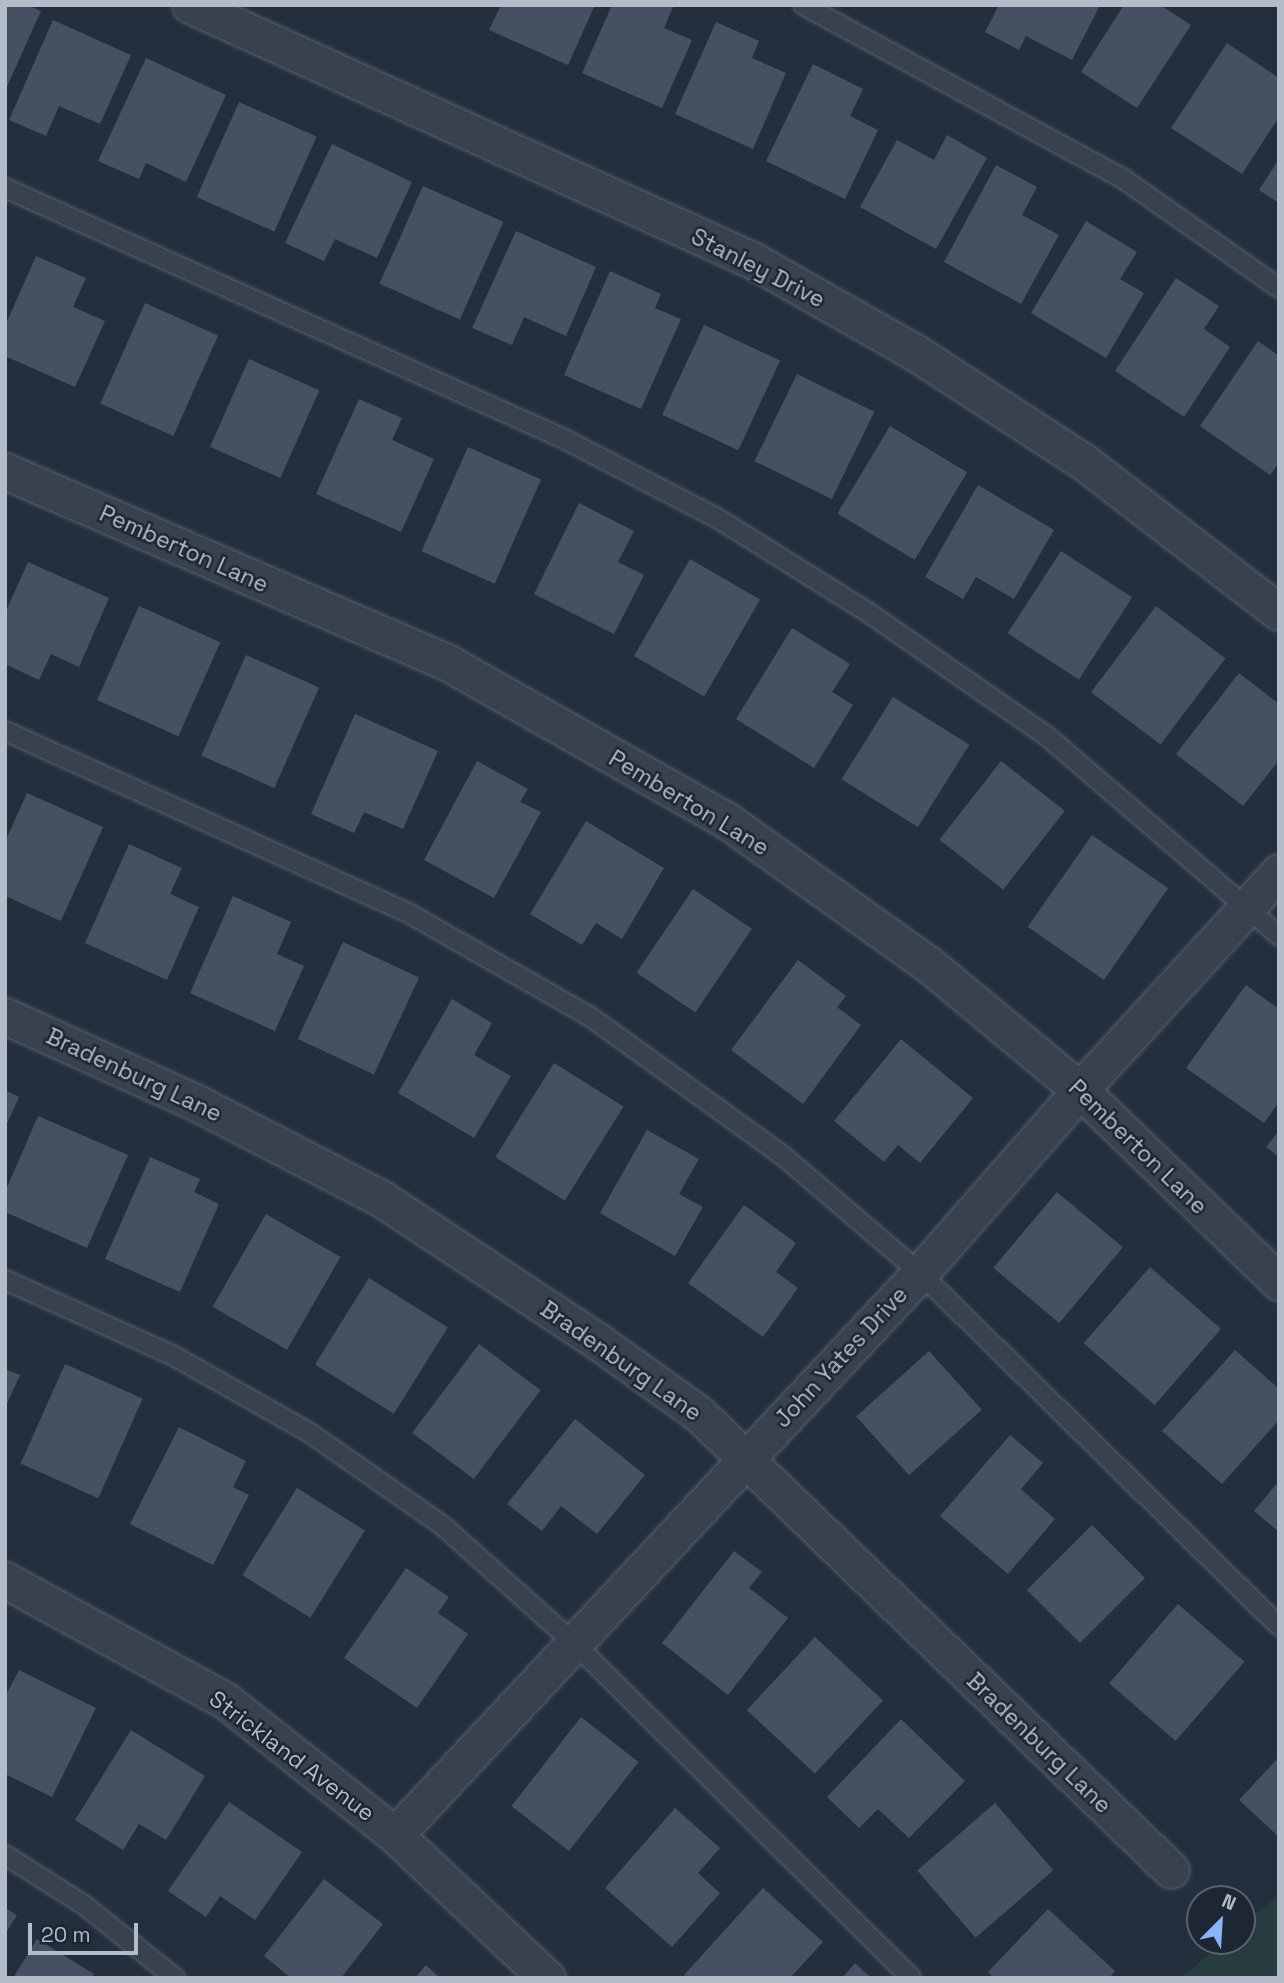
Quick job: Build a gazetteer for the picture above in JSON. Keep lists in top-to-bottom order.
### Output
{
  "streets": {
    "street": [
      "Stanley Drive",
      "Pemberton Lane",
      "Bradenburg Lane",
      "John Yates Drive",
      "Strickland Avenue"
    ]
  },
  "crossings": [
    ["Pemberton Lane", "John Yates Drive"],
    ["Bradenburg Lane", "John Yates Drive"],
    ["John Yates Drive", "Strickland Avenue"]
  ],
  "scale_bar": "20 m",
  "north": "top right"
}
